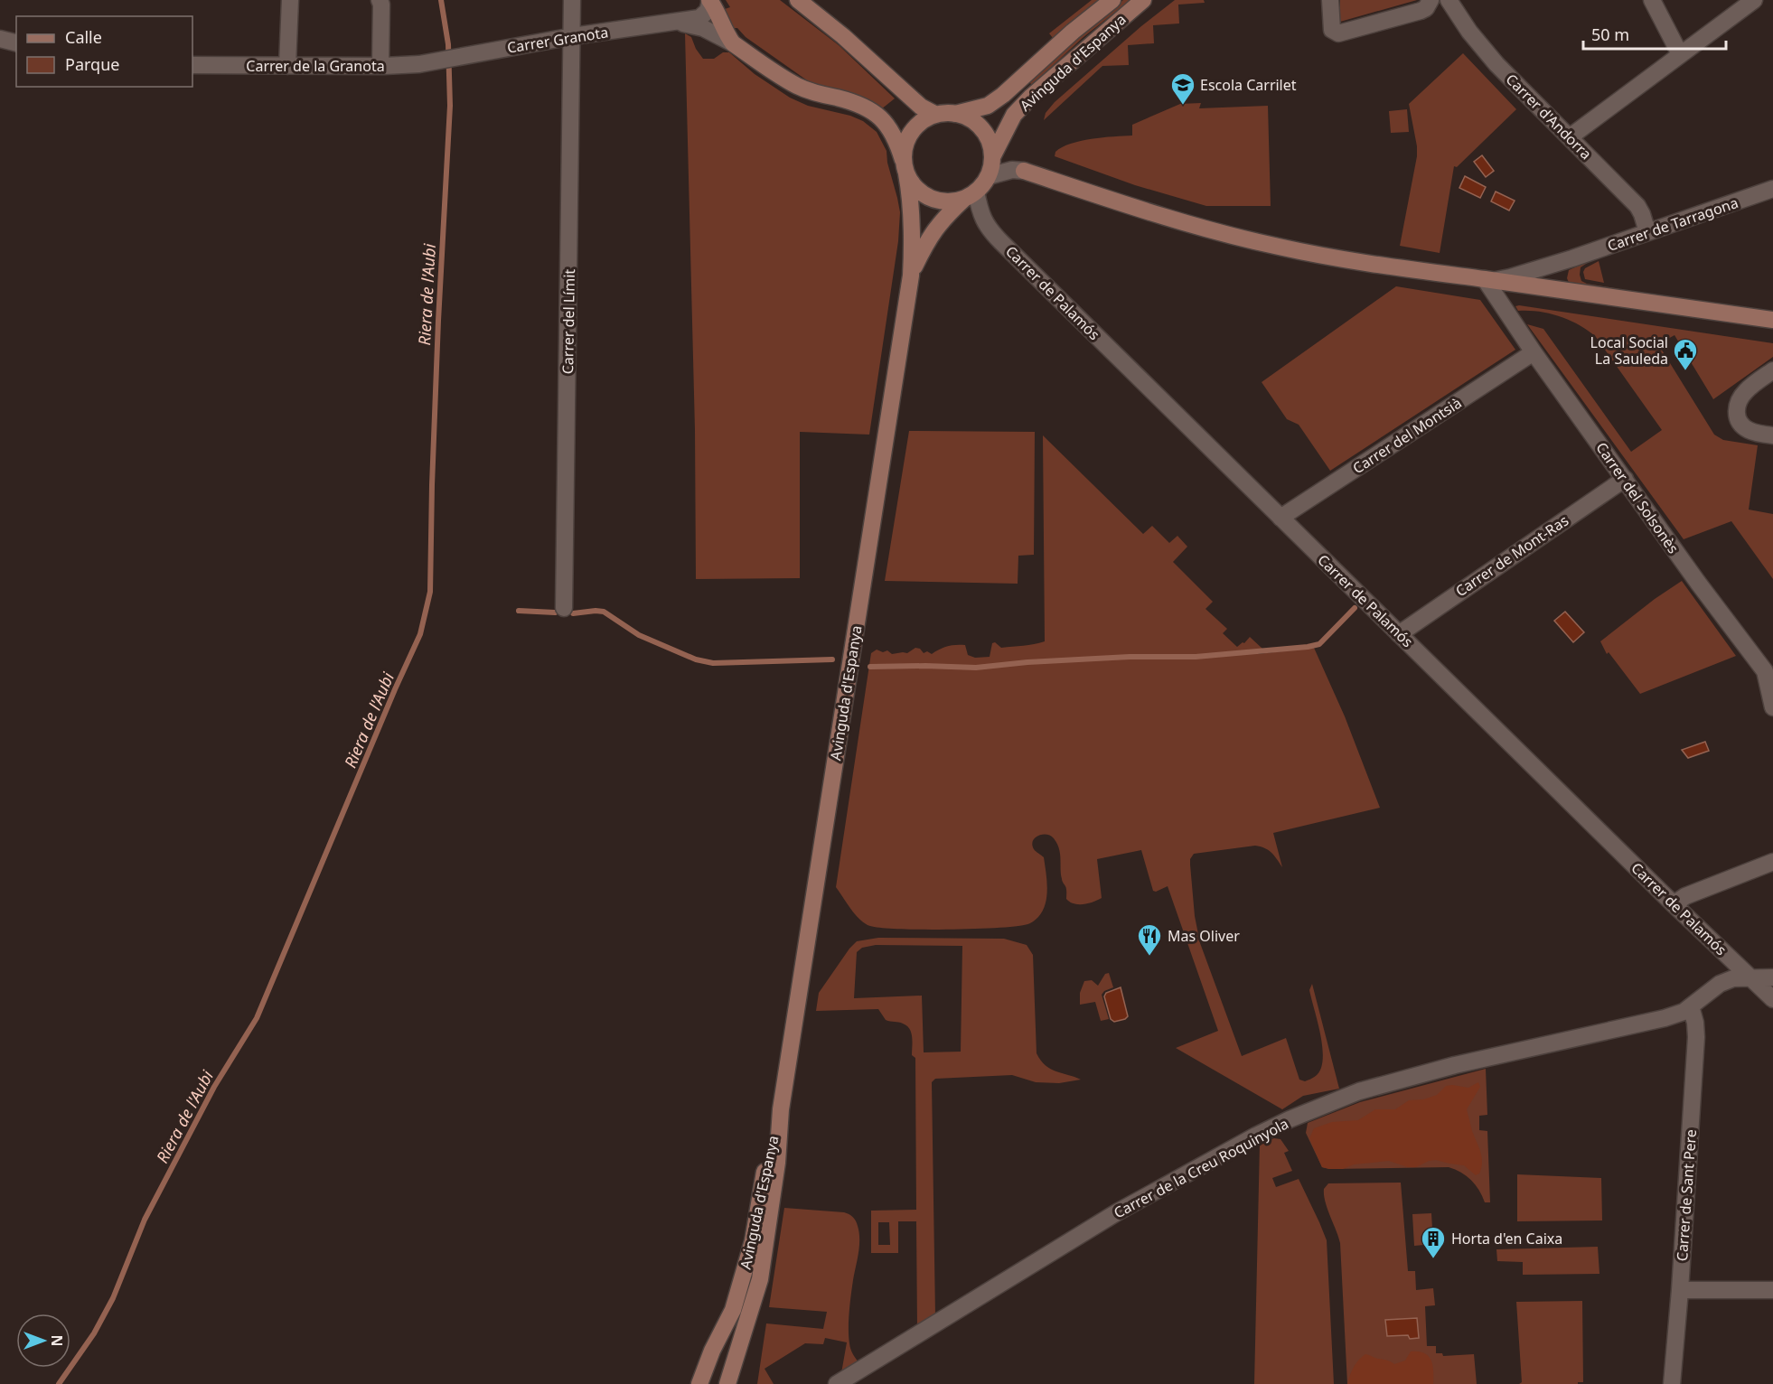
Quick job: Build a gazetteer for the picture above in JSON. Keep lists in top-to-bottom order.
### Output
{
  "streets": {
    "main road": ["Avinguda d'Espanya"],
    "street": [
      "Carrer Granota",
      "Carrer de la Granota",
      "Carrer d'Andorra",
      "Carrer de Tarragona",
      "Carrer de Palamós",
      "Carrer del Límit",
      "Carrer del Montsià",
      "Carrer del Solsonès",
      "Carrer de Mont-Ras",
      "Carrer de la Creu Roquinyola",
      "Carrer de Sant Pere"
    ]
  },
  "crossings": [
    ["Carrer Granota", "Carrer de la Granota"],
    ["Carrer Granota", "Carrer del Límit"],
    ["Avinguda d'Espanya", "Carrer de Palamós"],
    ["Carrer d'Andorra", "Carrer de Tarragona"],
    ["Carrer de Tarragona", "Carrer del Solsonès"],
    ["Carrer de Palamós", "Carrer del Montsià"],
    ["Carrer de Palamós", "Carrer de Mont-Ras"],
    ["Carrer de Palamós", "Carrer de la Creu Roquinyola"],
    ["Carrer del Montsià", "Carrer del Solsonès"],
    ["Carrer del Solsonès", "Carrer de Mont-Ras"],
    ["Carrer de la Creu Roquinyola", "Carrer de Sant Pere"]
  ],
  "water": ["Riera de l'Aubi"],
  "places": {
    "school or university": ["Escola Carrilet"],
    "public building": ["Local Social La Sauleda"],
    "restaurant": ["Mas Oliver"],
    "building": ["Horta d'en Caixa"]
  },
  "legend": ["Calle", "Parque"],
  "scale_bar": "50 m",
  "north": "right"
}
